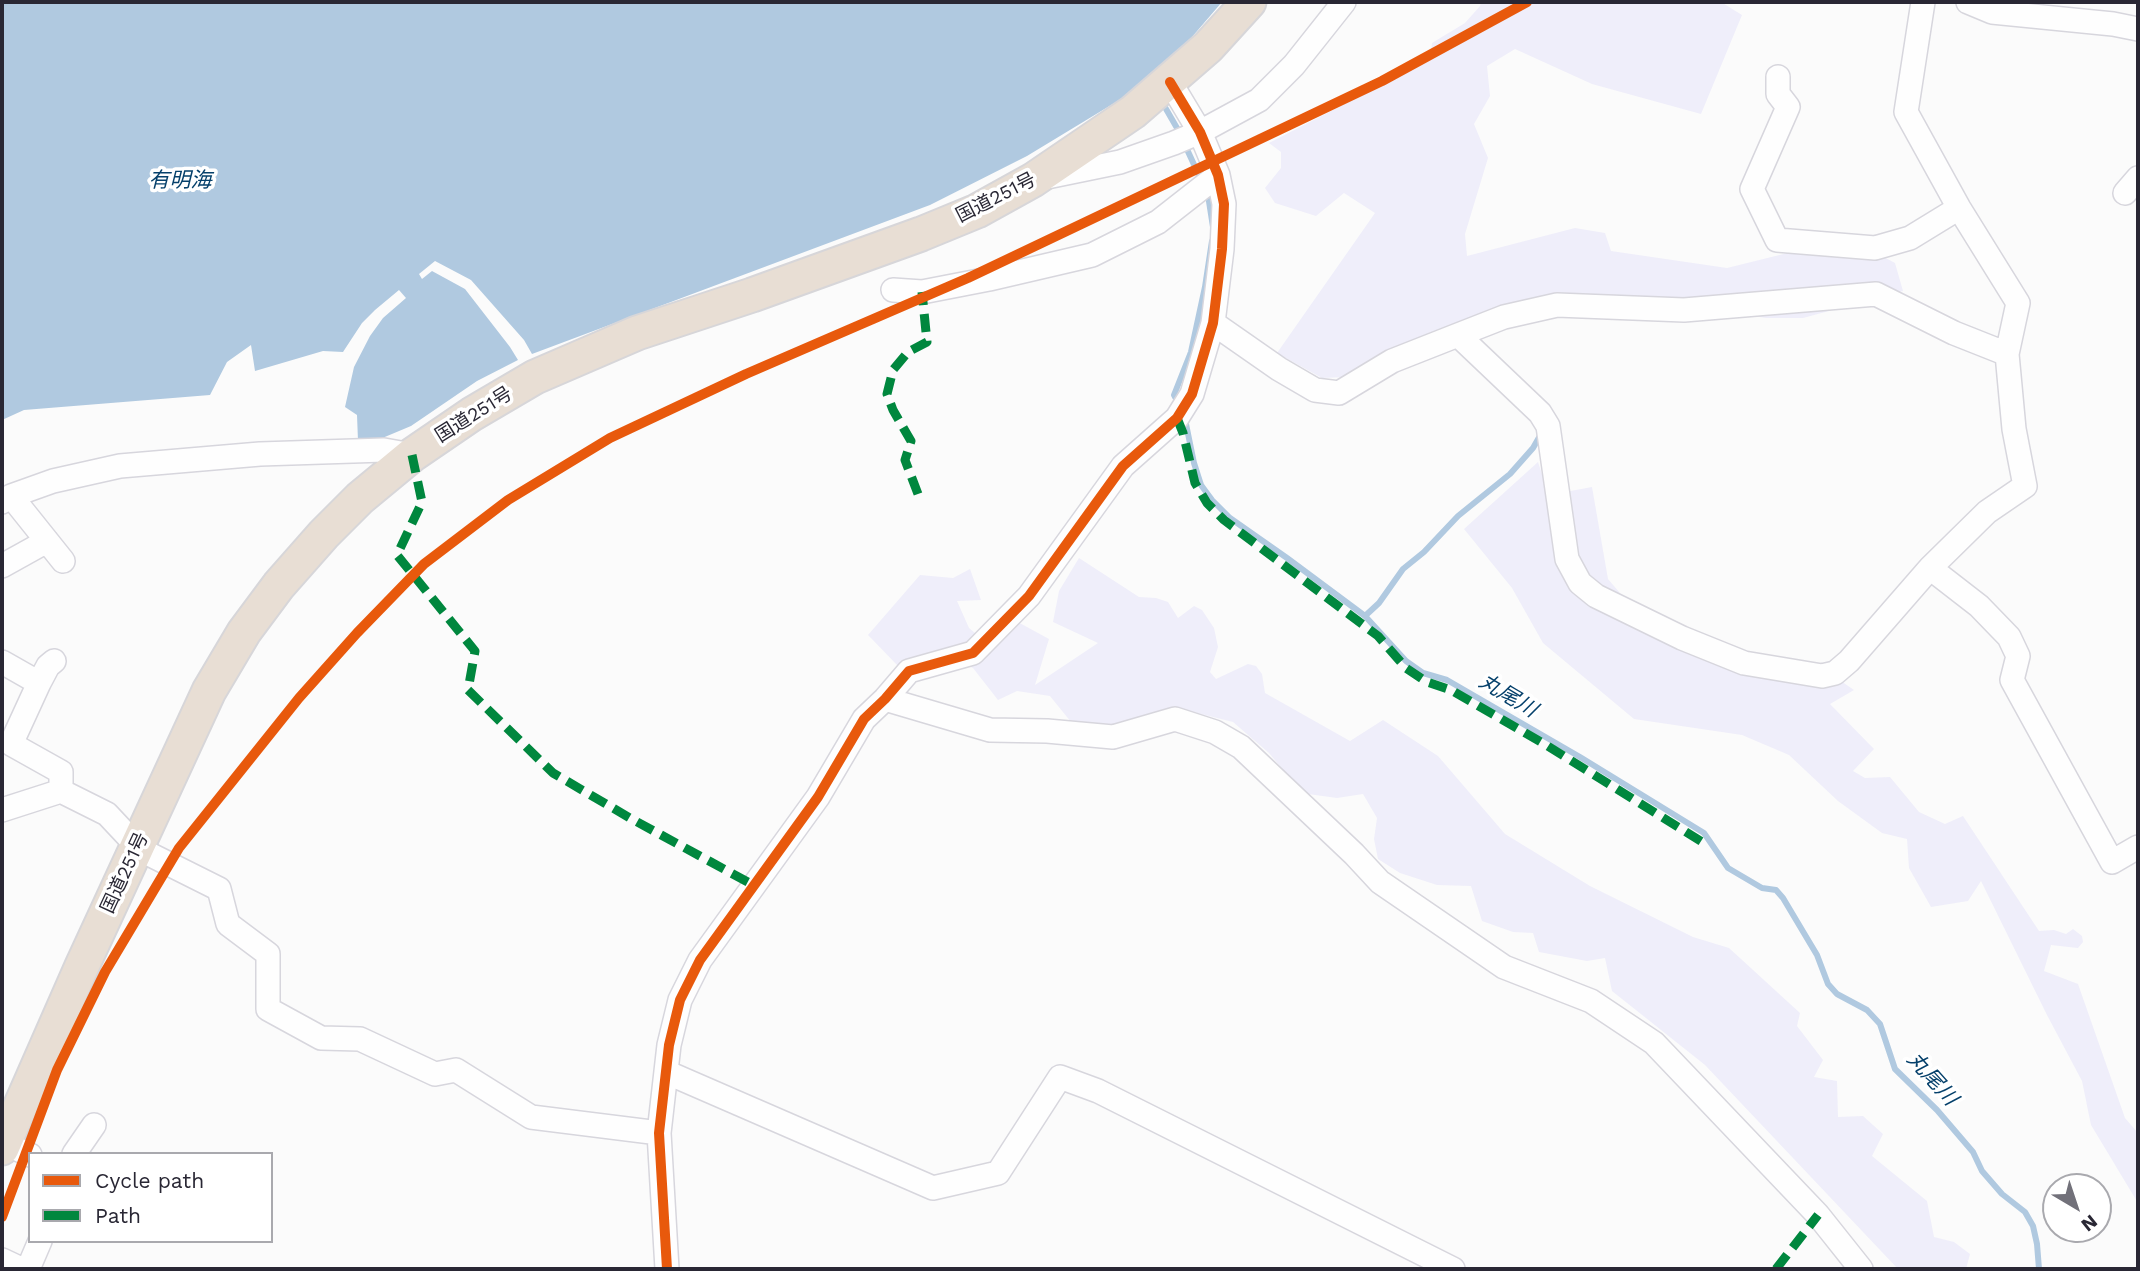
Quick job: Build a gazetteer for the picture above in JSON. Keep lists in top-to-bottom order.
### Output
{
  "streets": {
    "highway": ["国道251号"]
  },
  "water": ["有明海", "丸尾川"],
  "legend": ["Cycle path", "Path"],
  "north": "bottom right"
}
